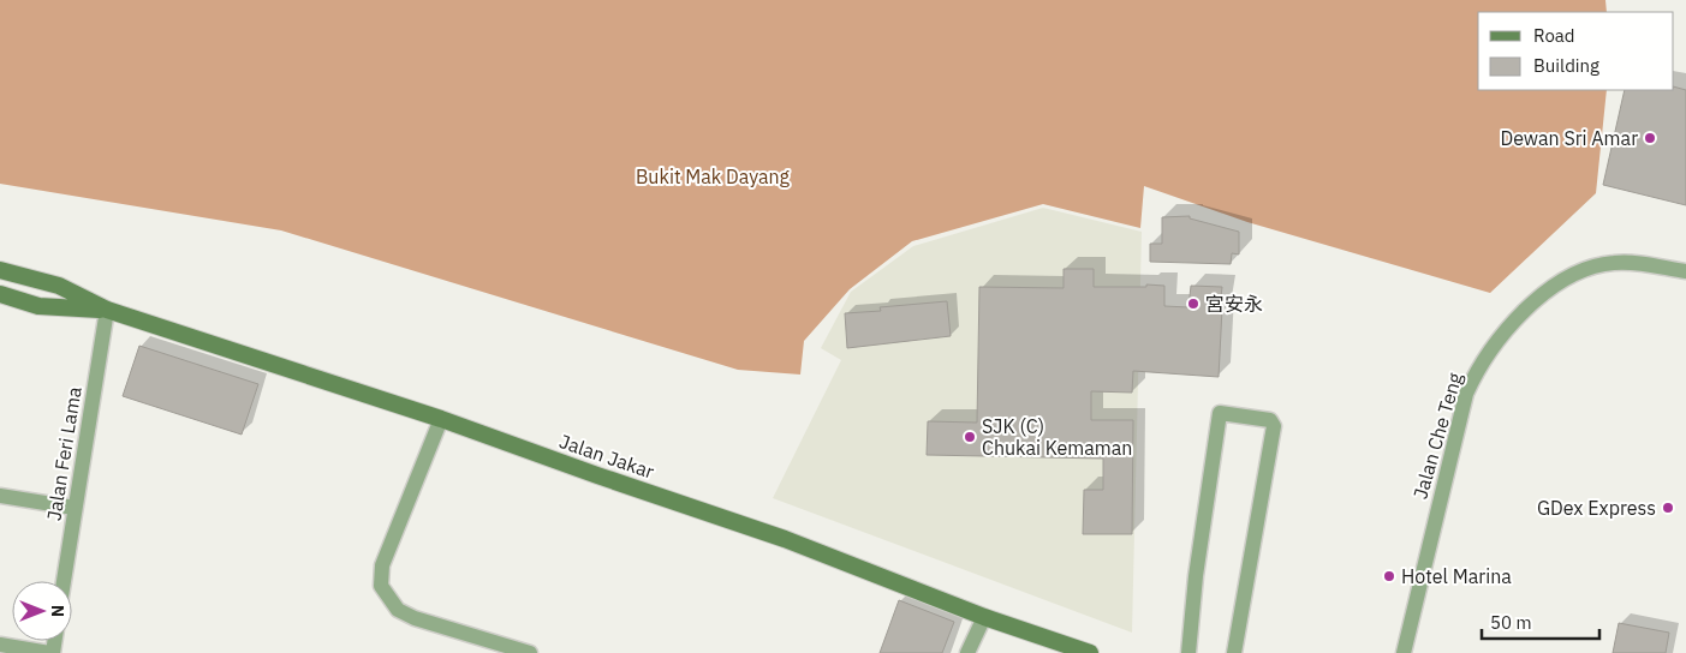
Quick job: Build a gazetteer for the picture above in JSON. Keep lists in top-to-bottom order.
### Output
{
  "streets": {
    "main road": ["Jalan Jakar"],
    "street": ["Jalan Che Teng", "Jalan Feri Lama"]
  },
  "crossings": [
    ["Jalan Feri Lama", "Jalan Jakar"]
  ],
  "parks": ["Bukit Mak Dayang"],
  "places": [
    "Dewan Sri Amar",
    "宮安永",
    "SJK (C) Chukai Kemaman",
    "GDex Express",
    "Hotel Marina"
  ],
  "legend": ["Road", "Building"],
  "scale_bar": "50 m",
  "north": "right"
}
